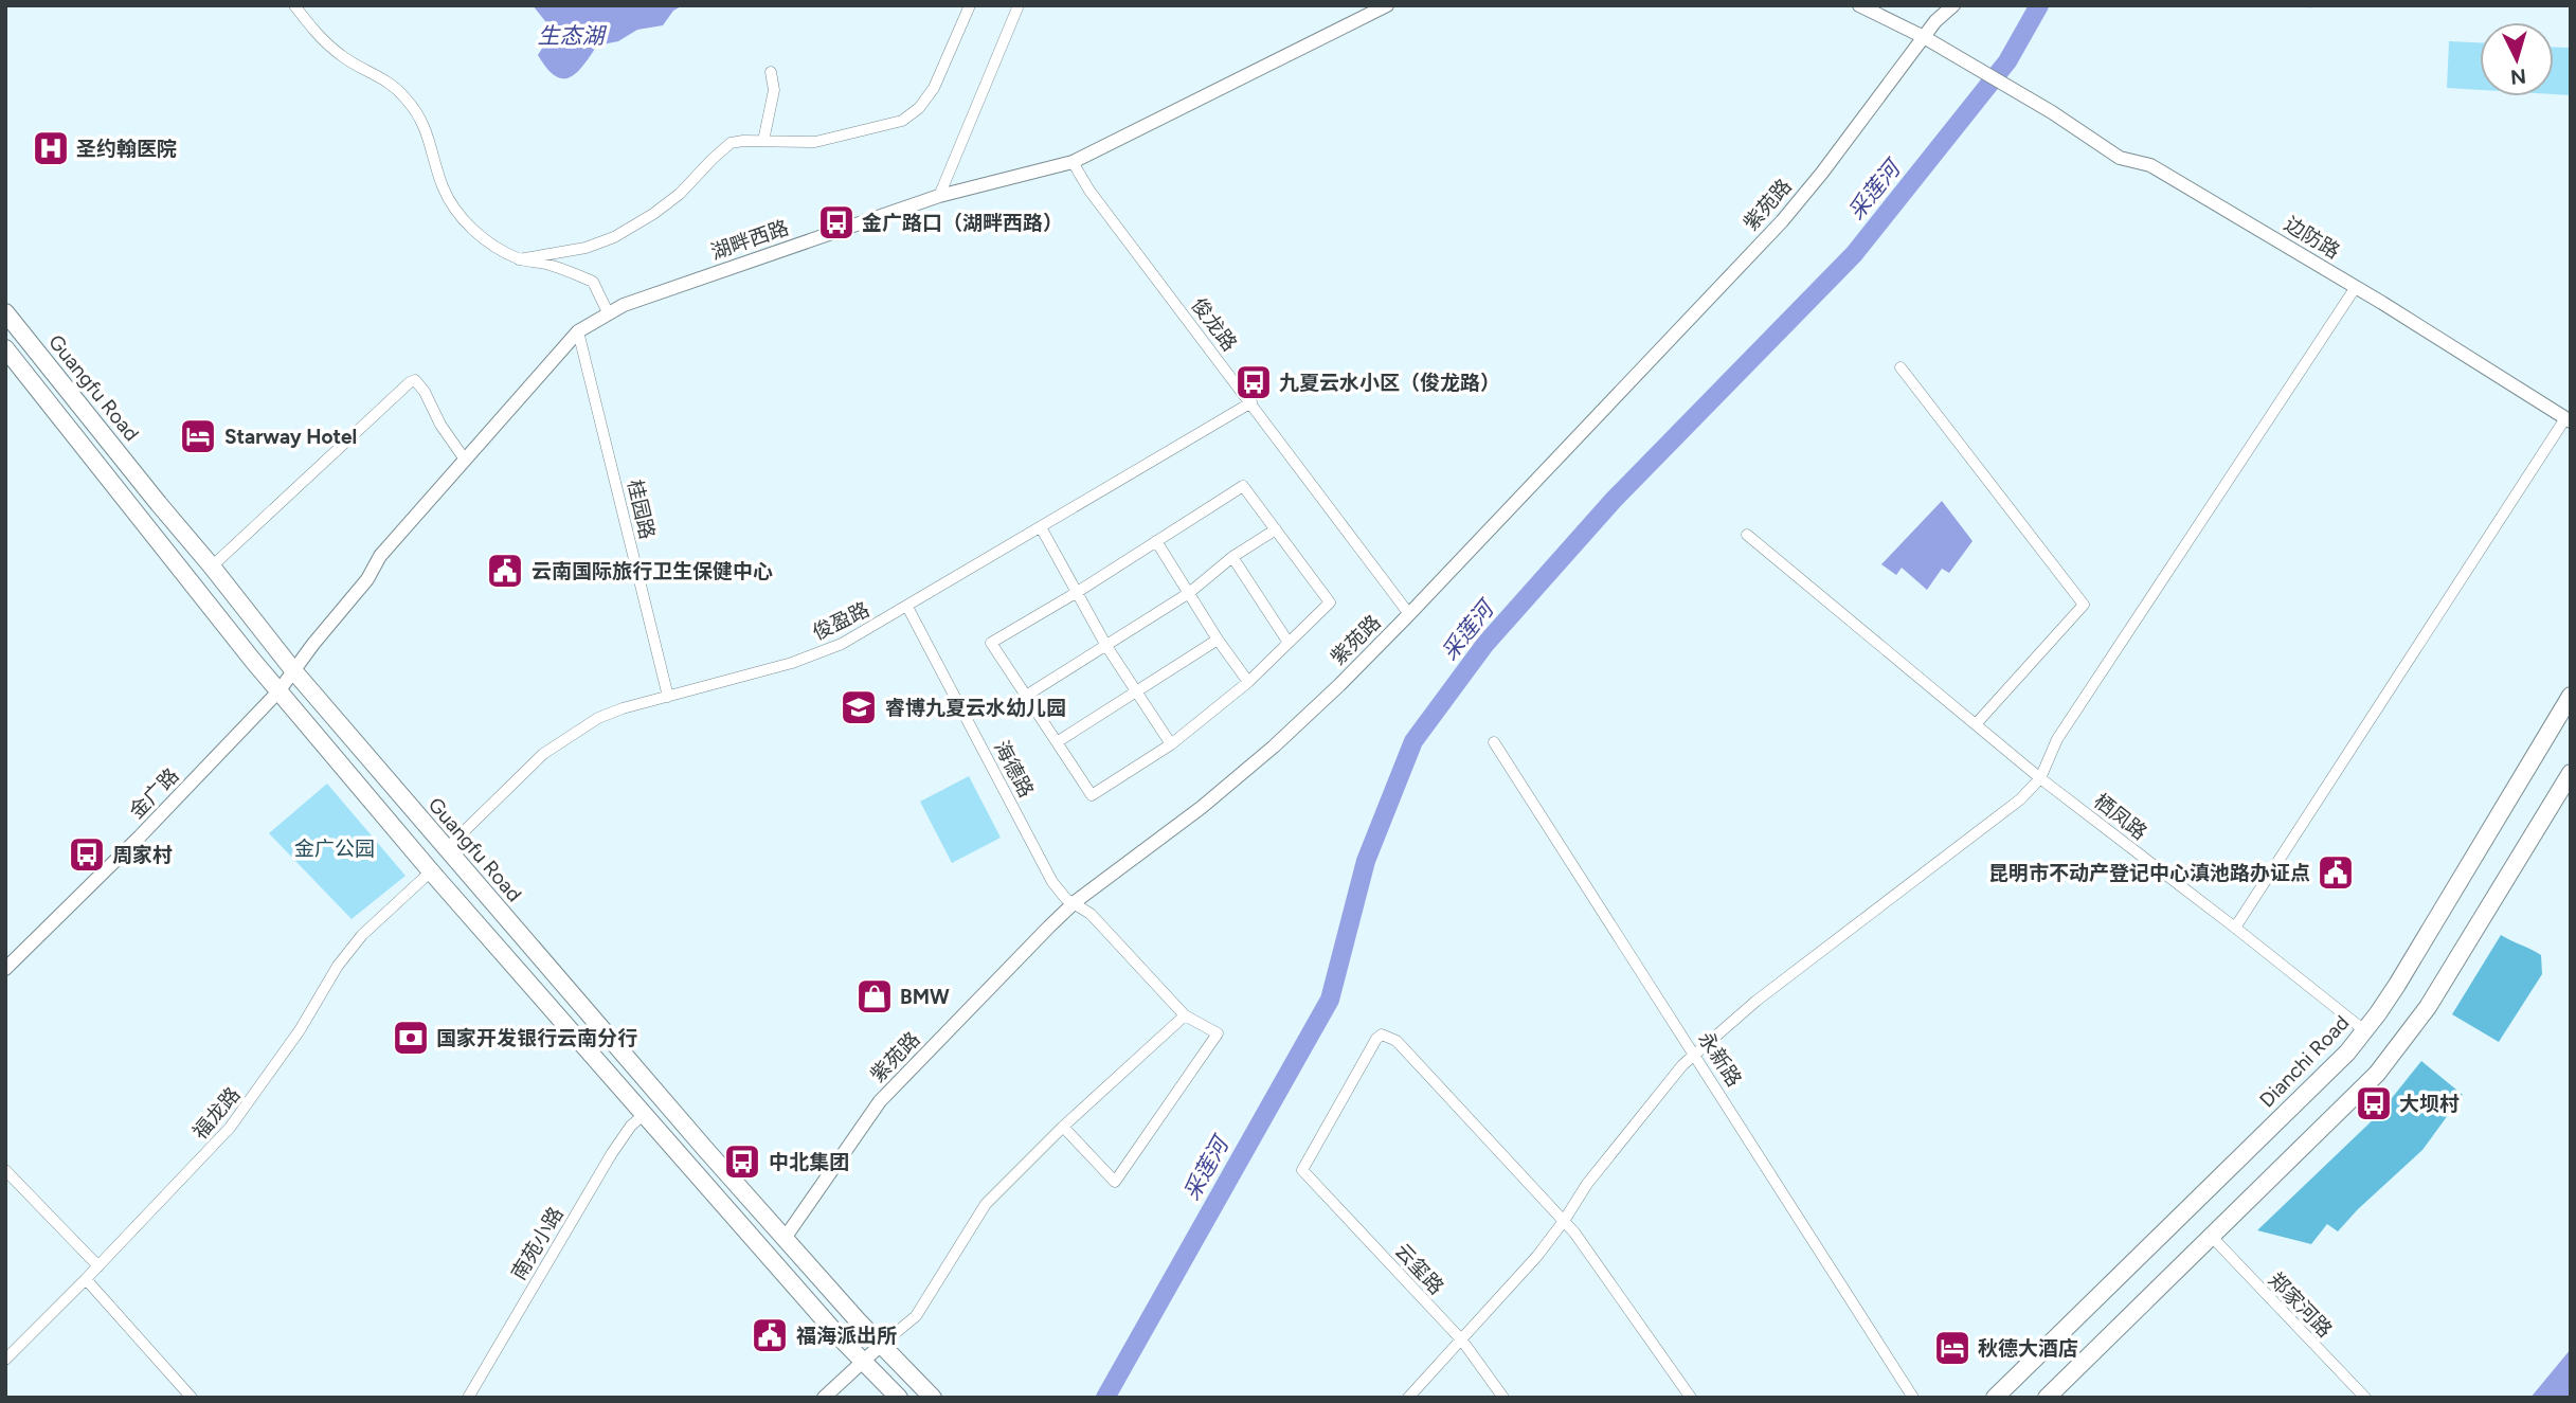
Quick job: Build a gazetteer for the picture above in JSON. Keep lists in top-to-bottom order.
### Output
{
  "streets": {
    "main road": ["Guangfu Road", "Dianchi Road"],
    "street": [
      "紫苑路",
      "边防路",
      "湖畔西路",
      "俊龙路",
      "桂园路",
      "俊盈路",
      "海德路",
      "金广路",
      "栖凤路",
      "永新路",
      "福龙路",
      "南苑小路",
      "云玺路",
      "郑家河路"
    ]
  },
  "crossings": [
    ["紫苑路", "边防路"],
    ["紫苑路", "俊龙路"],
    ["紫苑路", "Guangfu Road"],
    ["紫苑路", "海德路"],
    ["湖畔西路", "俊龙路"],
    ["湖畔西路", "Guangfu Road"],
    ["湖畔西路", "桂园路"],
    ["湖畔西路", "金广路"],
    ["俊龙路", "俊盈路"],
    ["Guangfu Road", "俊盈路"],
    ["Guangfu Road", "金广路"],
    ["桂园路", "俊盈路"],
    ["俊盈路", "海德路"],
    ["栖凤路", "Dianchi Road"]
  ],
  "water": ["生态湖", "采莲河"],
  "parks": ["金广公园"],
  "places": {
    "hospital": ["圣约翰医院"],
    "bus stop": [
      "金广路口（湖畔西路）",
      "九夏云水小区（俊龙路）",
      "周家村",
      "大坝村",
      "中北集团"
    ],
    "hotel": ["Starway Hotel", "秋德大酒店"],
    "public building": ["云南国际旅行卫生保健中心", "昆明市不动产登记中心滇池路办证点", "福海派出所"],
    "school or university": ["睿博九夏云水幼儿园"],
    "shop": ["BMW"],
    "bank": ["国家开发银行云南分行"]
  },
  "north": "bottom"
}
